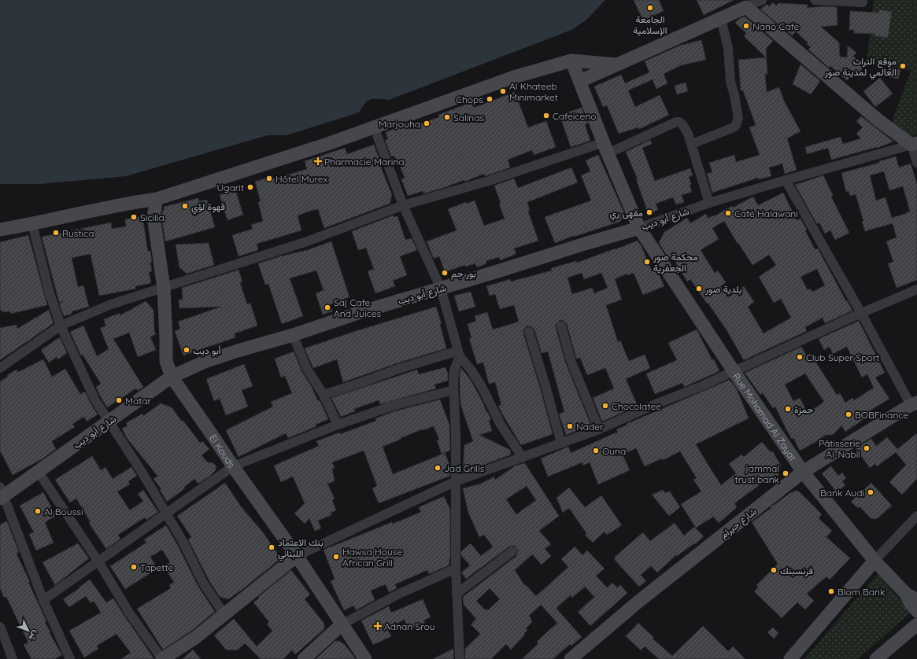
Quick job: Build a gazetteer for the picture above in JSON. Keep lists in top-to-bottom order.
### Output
{
  "streets": {
    "main road": [
      "شارع أبو ديب",
      "Rue Mohamad Al Zayat",
      "El Kouds",
      "شارع حيرام"
    ]
  },
  "crossings": [
    ["شارع أبو ديب", "Rue Mohamad Al Zayat"],
    ["شارع أبو ديب", "El Kouds"],
    ["Rue Mohamad Al Zayat", "شارع حيرام"]
  ],
  "places": {
    "other": [
      "الجامعة الإسلامية",
      "Nano Cafe",
      "موقع التراث العالمي لمدينة صور",
      "Al Khateeb Minimarket",
      "Chops",
      "Cafeiceno",
      "Salinas",
      "Marjouha",
      "Hôtel Murex",
      "Ugarit",
      "قهوة لؤي",
      "مقهى ري",
      "Café Halawani",
      "Sicilia",
      "Rustica",
      "محكمة صور الجعفرية",
      "بَور جم",
      "بلدية صور",
      "Saj Cafe And Juices",
      "أبو ديب",
      "Club Super Sport",
      "Matar",
      "Chocolatee",
      "حمزة",
      "BOBFinance",
      "Nader",
      "Pâtisserie Al-Nabîl",
      "Ouna",
      "Jad Grills",
      "jammal trust bank",
      "Bank Audi",
      "Al Boussi",
      "بنك الاعتماد اللبناني",
      "Hawsa House African Grill",
      "Tapette",
      "فرنسبنك",
      "Blom Bank"
    ],
    "health": ["Pharmacie Marina", "Adnan Srou"]
  },
  "north": "bottom right"
}
